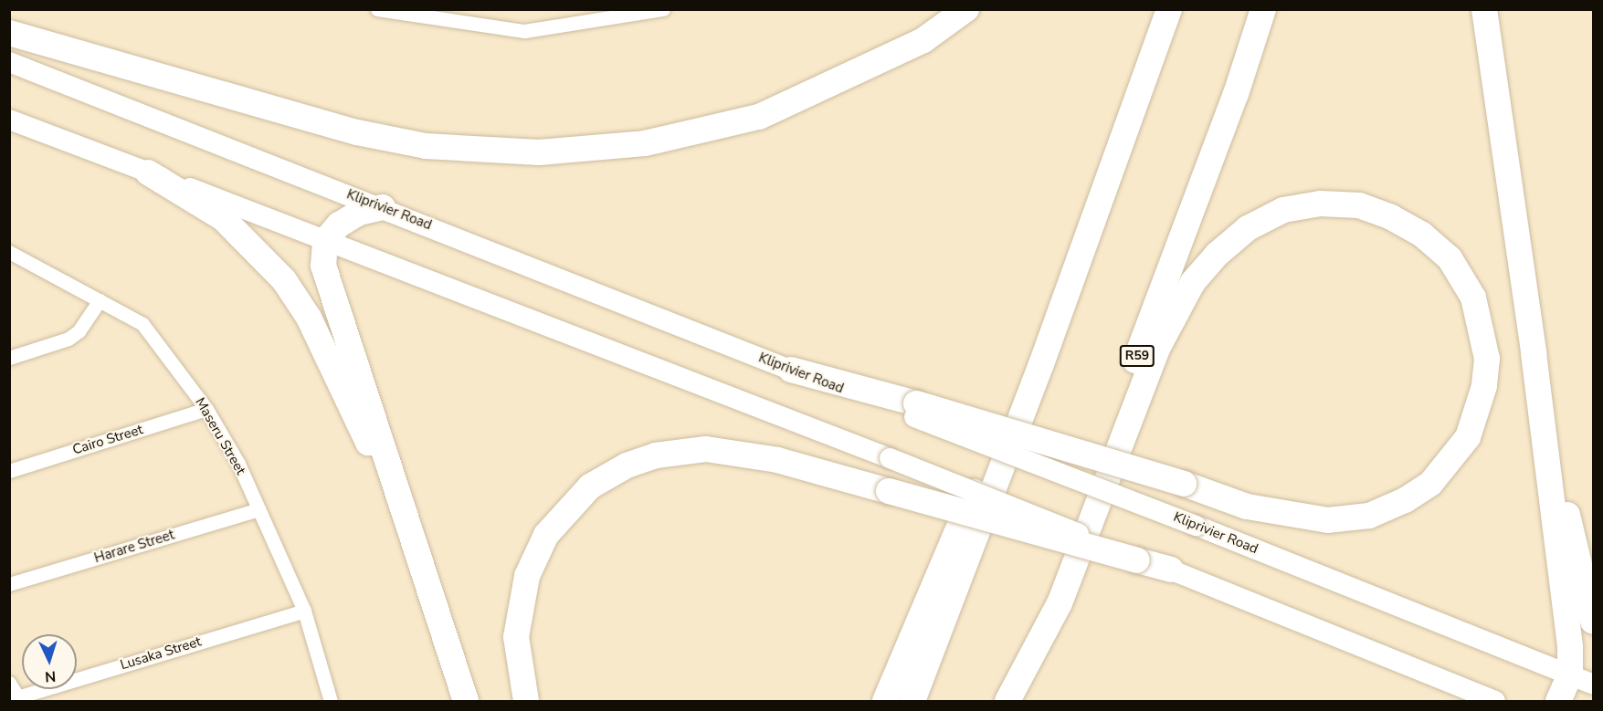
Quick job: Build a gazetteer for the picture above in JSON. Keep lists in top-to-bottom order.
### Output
{
  "streets": {
    "highway": ["R59"],
    "main road": ["Kliprivier Road"],
    "street": [
      "Maseru Street",
      "Cairo Street",
      "Harare Street",
      "Lusaka Street"
    ]
  },
  "crossings": [
    ["Maseru Street", "Cairo Street"],
    ["Maseru Street", "Harare Street"],
    ["Maseru Street", "Lusaka Street"]
  ],
  "north": "bottom"
}
